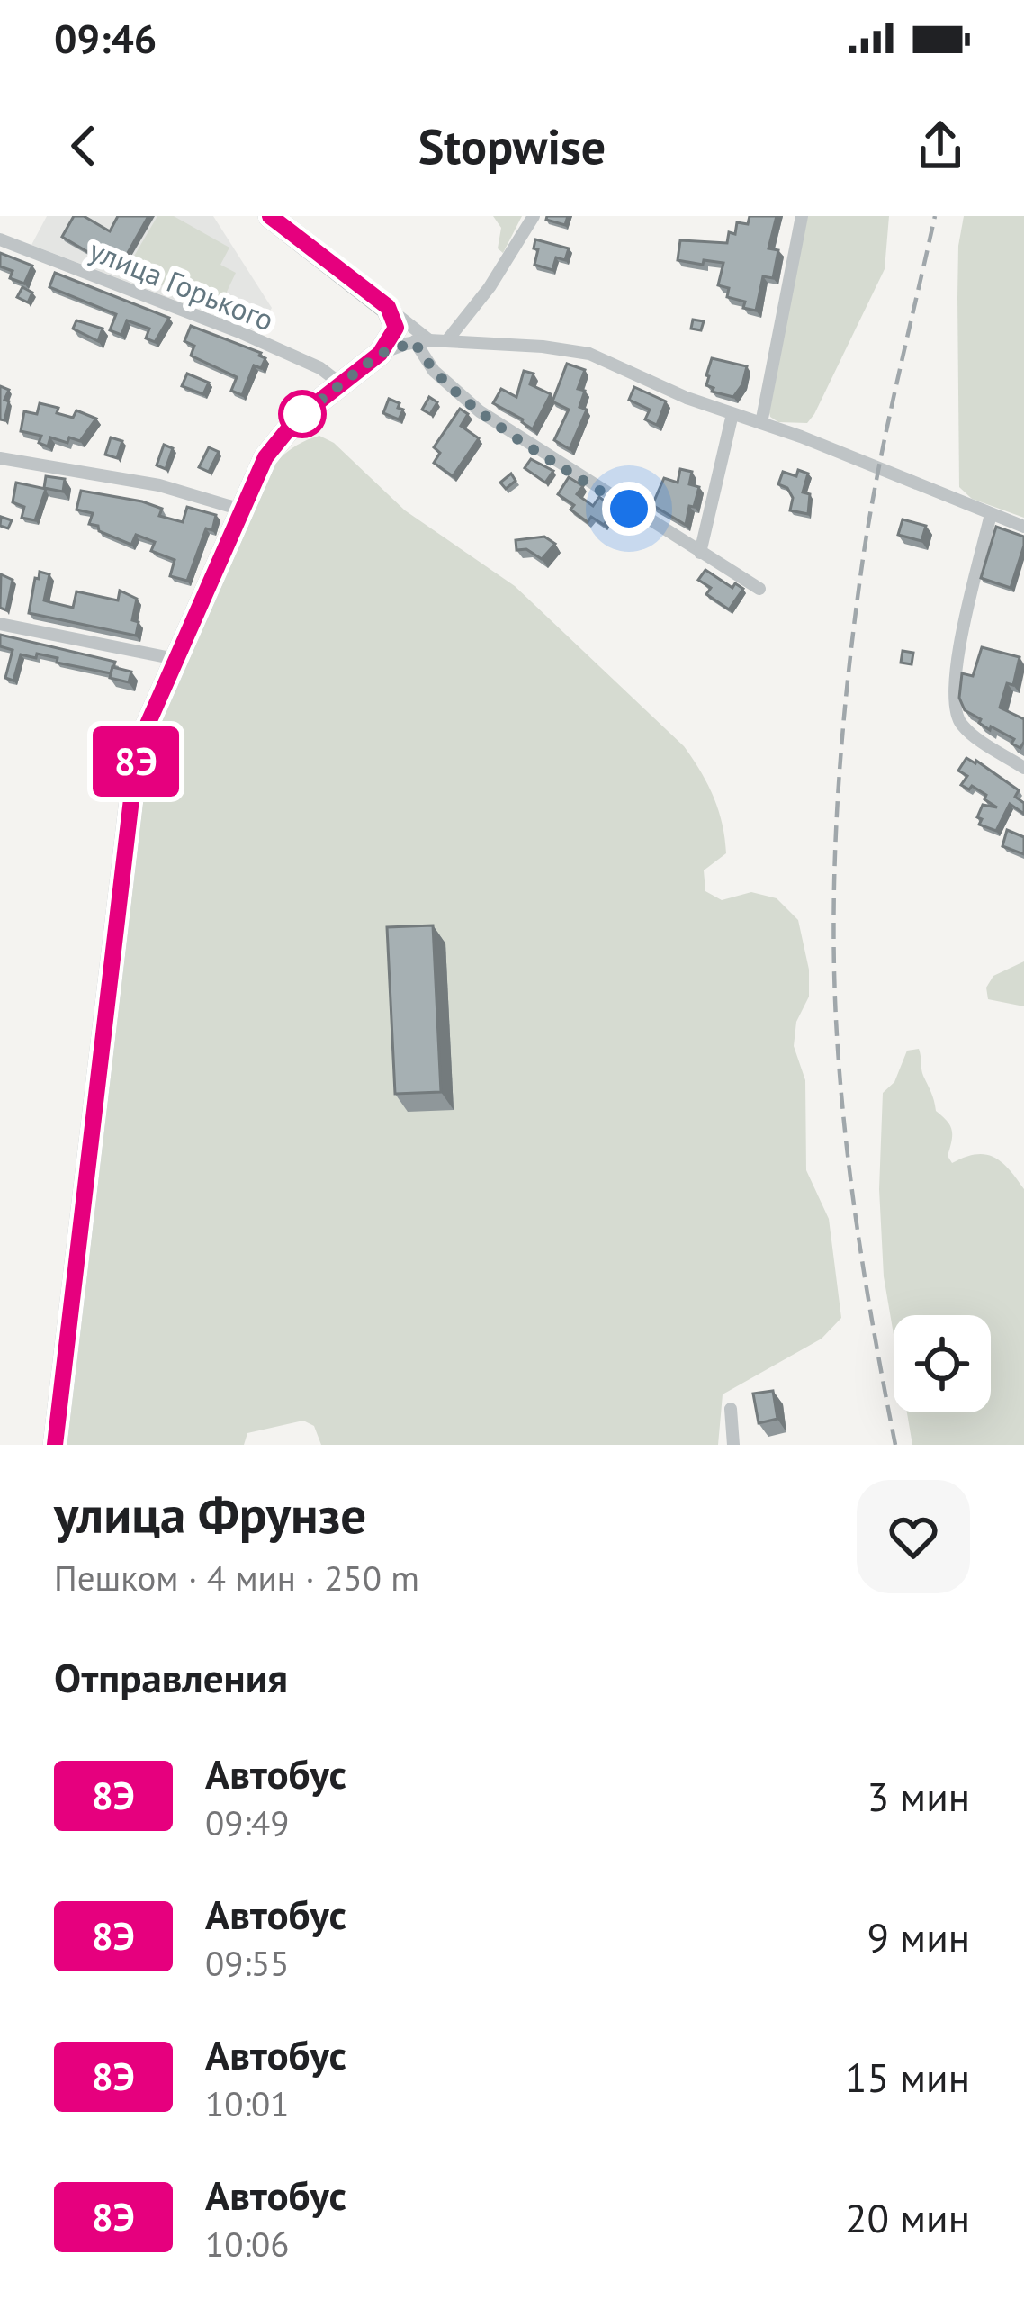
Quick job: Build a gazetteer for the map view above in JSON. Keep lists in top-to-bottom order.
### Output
{
  "streets": {
    "street": ["улица Горького"]
  },
  "lines": ["bus line 8Э"],
  "page": {
    "status": "09:46",
    "header": "Stopwise",
    "on_map": "8Э",
    "heading": [
      ["улица Фрунзе", "Пешком · 4 мин · 250 m"],
      "Отправления"
    ],
    "list": [
      {
        "mark": "8Э",
        "name": "Автобус",
        "note": "09:49",
        "value": "3 мин"
      },
      {
        "mark": "8Э",
        "name": "Автобус",
        "note": "09:55",
        "value": "9 мин"
      },
      {
        "mark": "8Э",
        "name": "Автобус",
        "note": "10:01",
        "value": "15 мин"
      },
      {
        "mark": "8Э",
        "name": "Автобус",
        "note": "10:06",
        "value": "20 мин"
      }
    ]
  }
}
